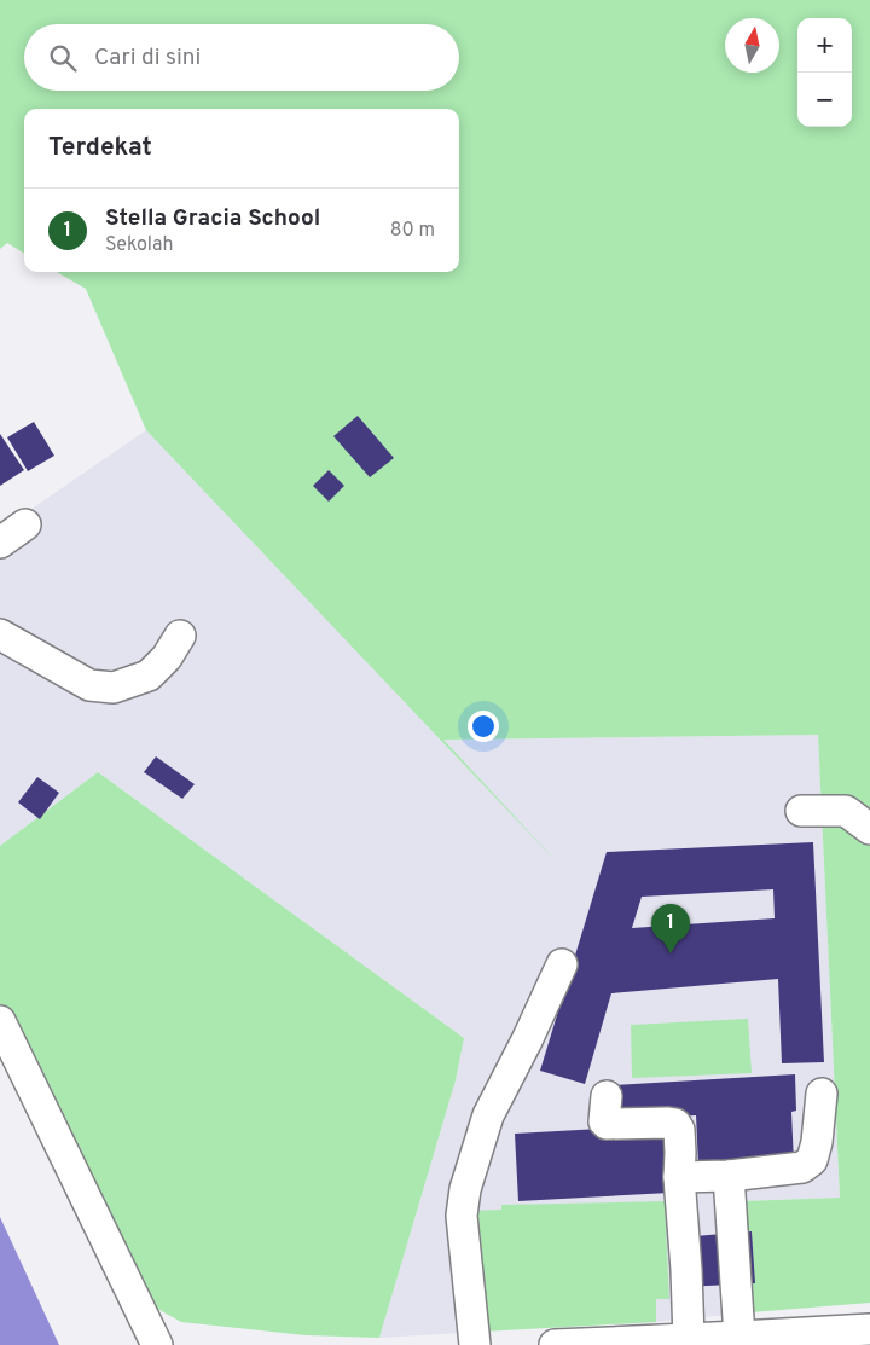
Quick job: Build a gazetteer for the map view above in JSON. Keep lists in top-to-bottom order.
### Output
{
  "north": "top",
  "page": {
    "map_buttons": ["+", "−"],
    "search": "Cari di sini",
    "heading": "Terdekat",
    "list": [
      {
        "mark": "1",
        "name": "Stella Gracia School",
        "note": "Sekolah",
        "value": "80 m"
      }
    ],
    "pins": "1"
  }
}
